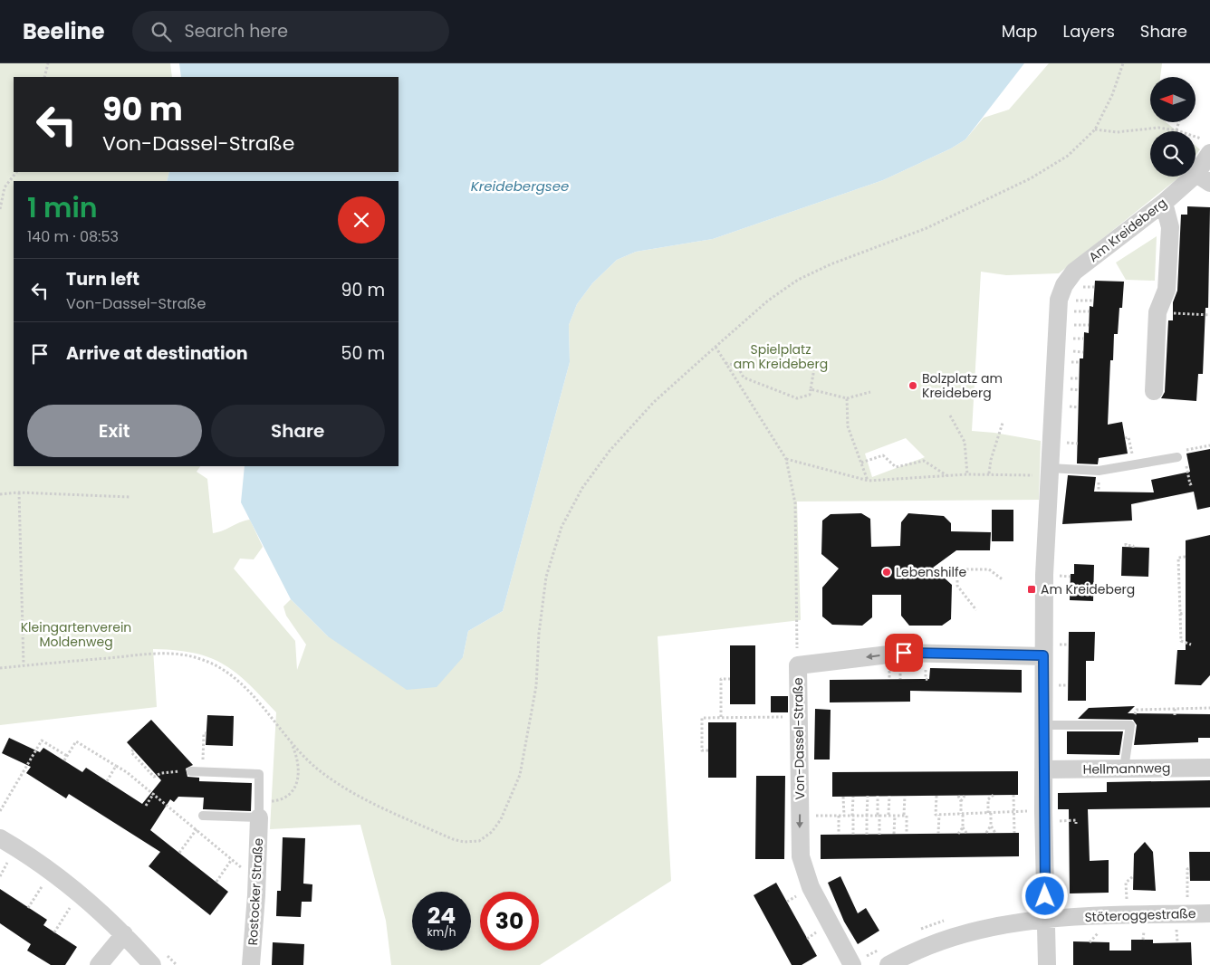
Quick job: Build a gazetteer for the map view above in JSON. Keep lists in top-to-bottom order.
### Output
{
  "streets": {
    "street": [
      "Am Kreideberg",
      "Von-Dassel-Straße",
      "Hellmannweg",
      "Rostocker Straße",
      "Stöteroggestraße"
    ]
  },
  "crossings": [
    ["Am Kreideberg", "Von-Dassel-Straße"],
    ["Am Kreideberg", "Hellmannweg"],
    ["Am Kreideberg", "Stöteroggestraße"]
  ],
  "water": ["Kreidebergsee"],
  "parks": ["Spielplatz am Kreideberg", "Kleingartenverein Moldenweg"],
  "places": {
    "other": ["Bolzplatz am Kreideberg", "Lebenshilfe"],
    "transit": ["Am Kreideberg"]
  },
  "north": "left",
  "page": {
    "header": "Beeline",
    "search": "Search here",
    "nav": ["Map", "Layers", "Share"],
    "turn": ["90 m", "Von-Dassel-Straße"],
    "heading": ["1 min", "140 m · 08:53"],
    "list": [
      {
        "name": "Turn left",
        "note": "Von-Dassel-Straße",
        "value": "90 m"
      },
      {
        "name": "Arrive at destination",
        "value": "50 m"
      }
    ],
    "buttons": ["Exit", "Share"],
    "speed": "24 km/h",
    "limit": "30"
  }
}
